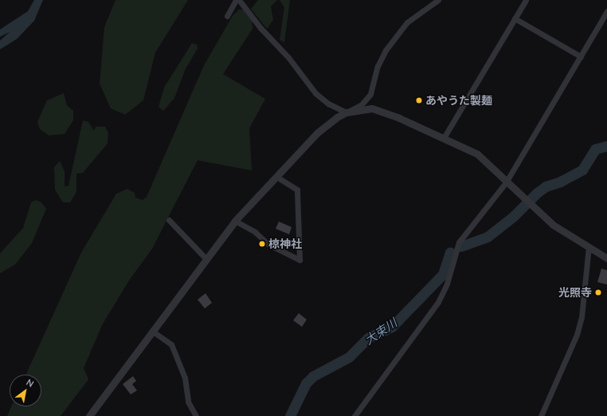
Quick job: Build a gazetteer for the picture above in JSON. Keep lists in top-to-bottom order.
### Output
{
  "water": ["大束川"],
  "places": ["あやうた製麺", "椋神社", "光照寺"],
  "north": "top right"
}
